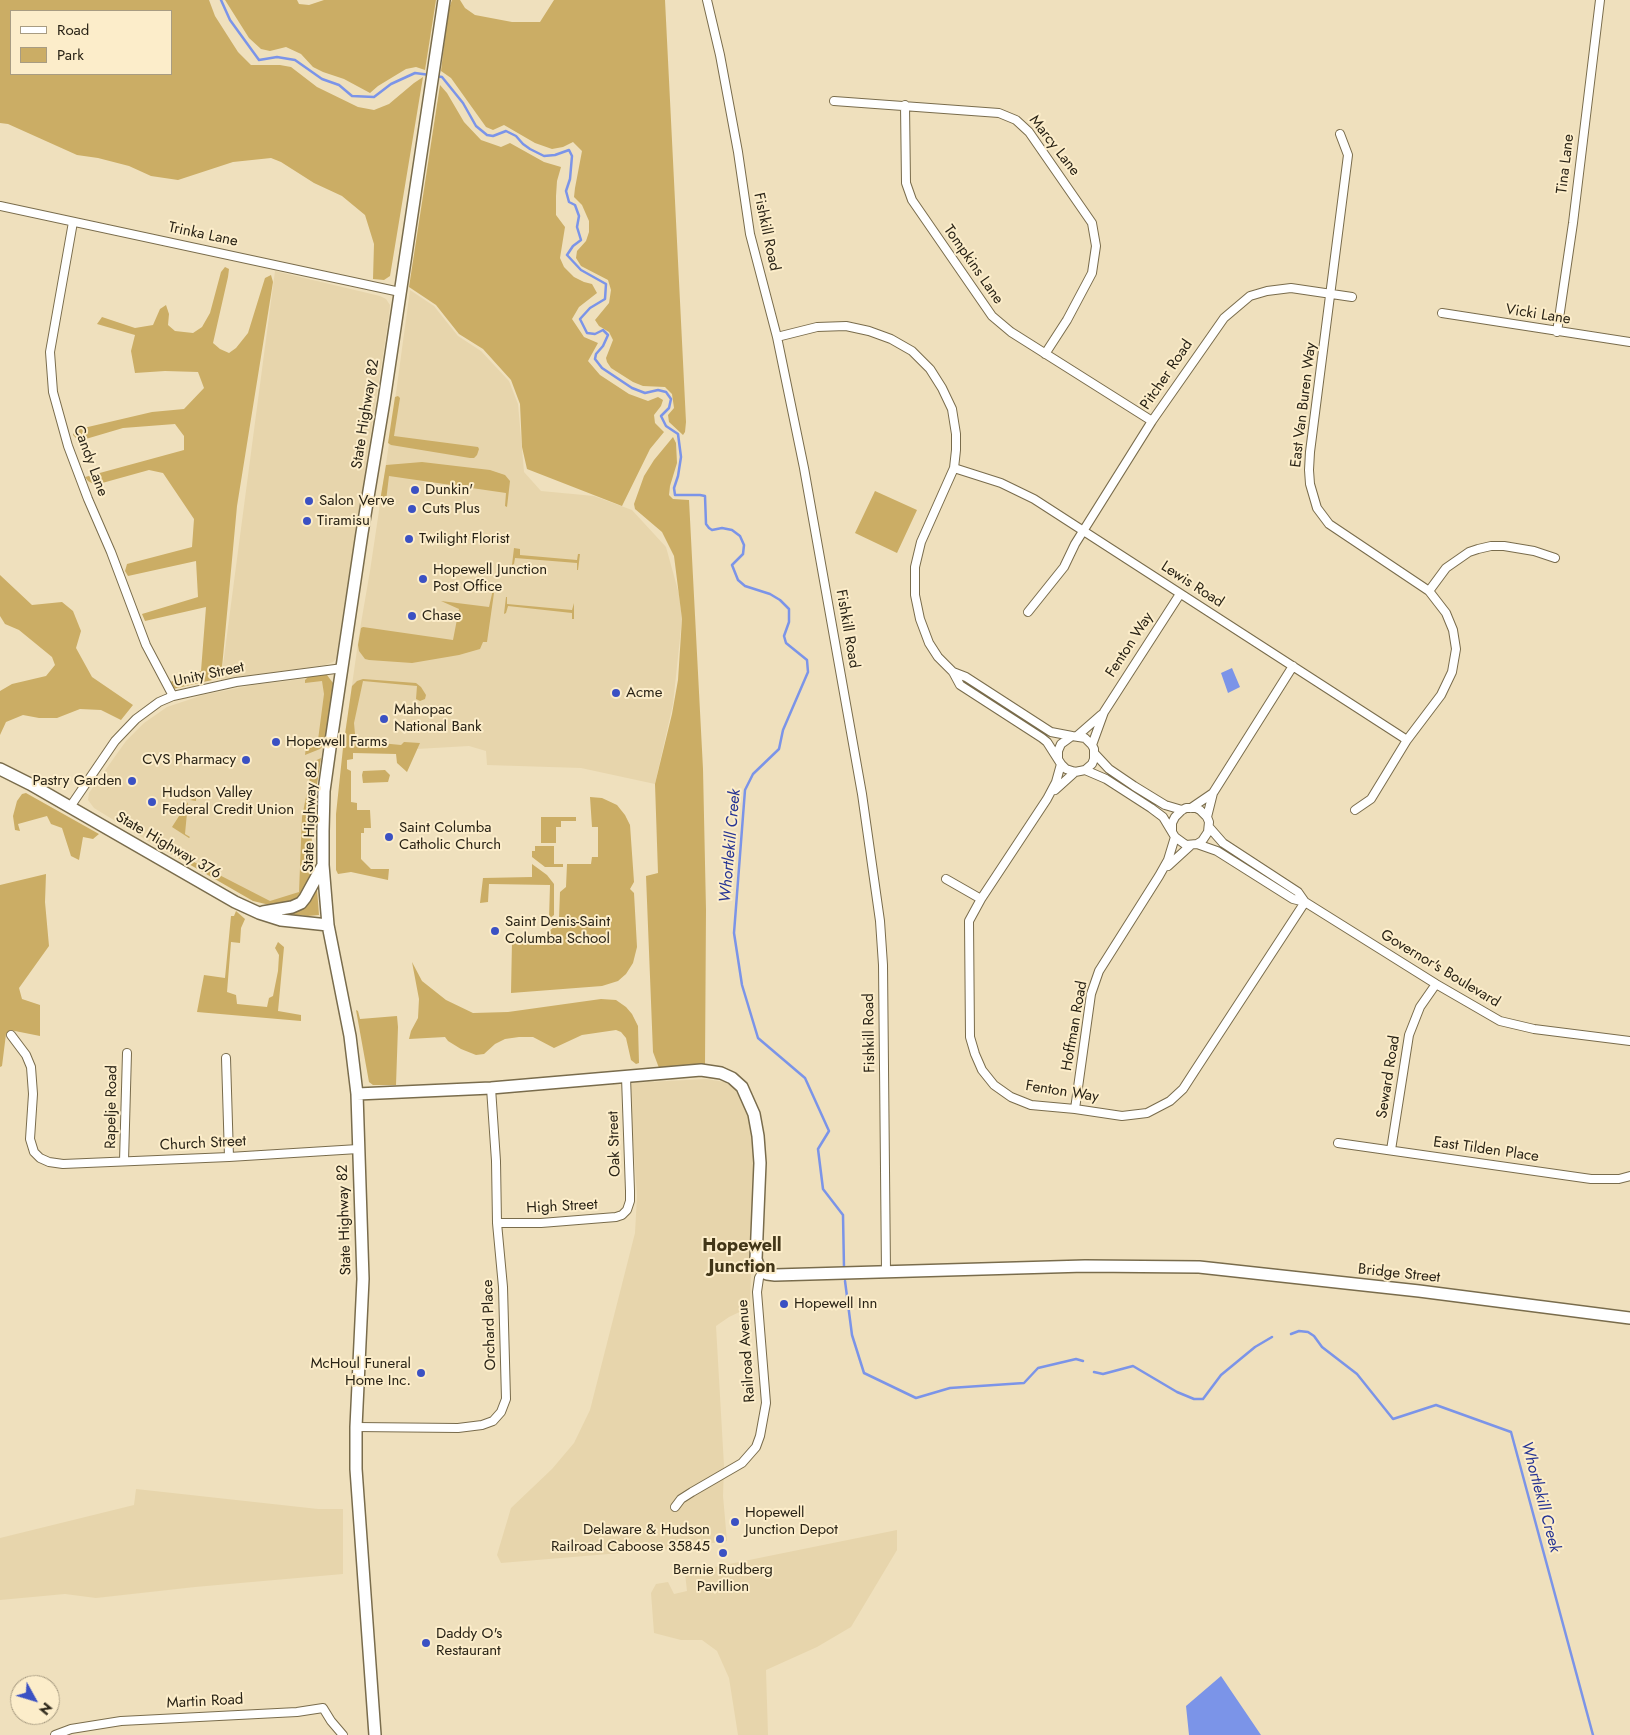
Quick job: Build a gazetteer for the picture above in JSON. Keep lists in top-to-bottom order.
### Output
{
  "streets": {
    "main road": ["State Highway 82", "State Highway 376", "Bridge Street"],
    "street": [
      "Marcy Lane",
      "Tina Lane",
      "Fishkill Road",
      "Trinka Lane",
      "Tompkins Lane",
      "Vicki Lane",
      "Pitcher Road",
      "East Van Buren Way",
      "Candy Lane",
      "Lewis Road",
      "Fenton Way",
      "Unity Street",
      "Governor's Boulevard",
      "Hoffman Road",
      "Seward Road",
      "Rapelje Road",
      "Church Street",
      "Oak Street",
      "East Tilden Place",
      "High Street",
      "Orchard Place",
      "Railroad Avenue",
      "Martin Road"
    ]
  },
  "crossings": [
    ["Marcy Lane", "Tompkins Lane"],
    ["Tina Lane", "Vicki Lane"],
    ["Fishkill Road", "Bridge Street"],
    ["Trinka Lane", "State Highway 82"],
    ["Trinka Lane", "Candy Lane"],
    ["Tompkins Lane", "Pitcher Road"],
    ["Pitcher Road", "East Van Buren Way"],
    ["Pitcher Road", "Lewis Road"],
    ["East Van Buren Way", "Lewis Road"],
    ["State Highway 82", "Unity Street"],
    ["State Highway 82", "State Highway 376"],
    ["State Highway 82", "Church Street"],
    ["State Highway 82", "Orchard Place"],
    ["Candy Lane", "Unity Street"],
    ["Lewis Road", "Fenton Way"],
    ["Fenton Way", "Governor's Boulevard"],
    ["Fenton Way", "Hoffman Road"],
    ["Unity Street", "State Highway 376"],
    ["Governor's Boulevard", "Hoffman Road"],
    ["Governor's Boulevard", "Seward Road"],
    ["Seward Road", "East Tilden Place"],
    ["Rapelje Road", "Church Street"],
    ["Oak Street", "High Street"],
    ["High Street", "Orchard Place"],
    ["Bridge Street", "Railroad Avenue"]
  ],
  "districts": ["Hopewell Junction"],
  "water": ["Whortlekill Creek"],
  "places": [
    "Dunkin'",
    "Salon Verve",
    "Cuts Plus",
    "Tiramisu",
    "Twilight Florist",
    "Hopewell Junction Post Office",
    "Chase",
    "Acme",
    "Mahopac National Bank",
    "Hopewell Farms",
    "CVS Pharmacy",
    "Pastry Garden",
    "Hudson Valley Federal Credit Union",
    "Saint Columba Catholic Church",
    "Saint Denis-Saint Columba School",
    "Hopewell Inn",
    "McHoul Funeral Home Inc.",
    "Hopewell Junction Depot",
    "Delaware & Hudson Railroad Caboose 35845",
    "Bernie Rudberg Pavillion",
    "Daddy O's Restaurant"
  ],
  "legend": ["Road", "Park"],
  "north": "bottom right"
}
